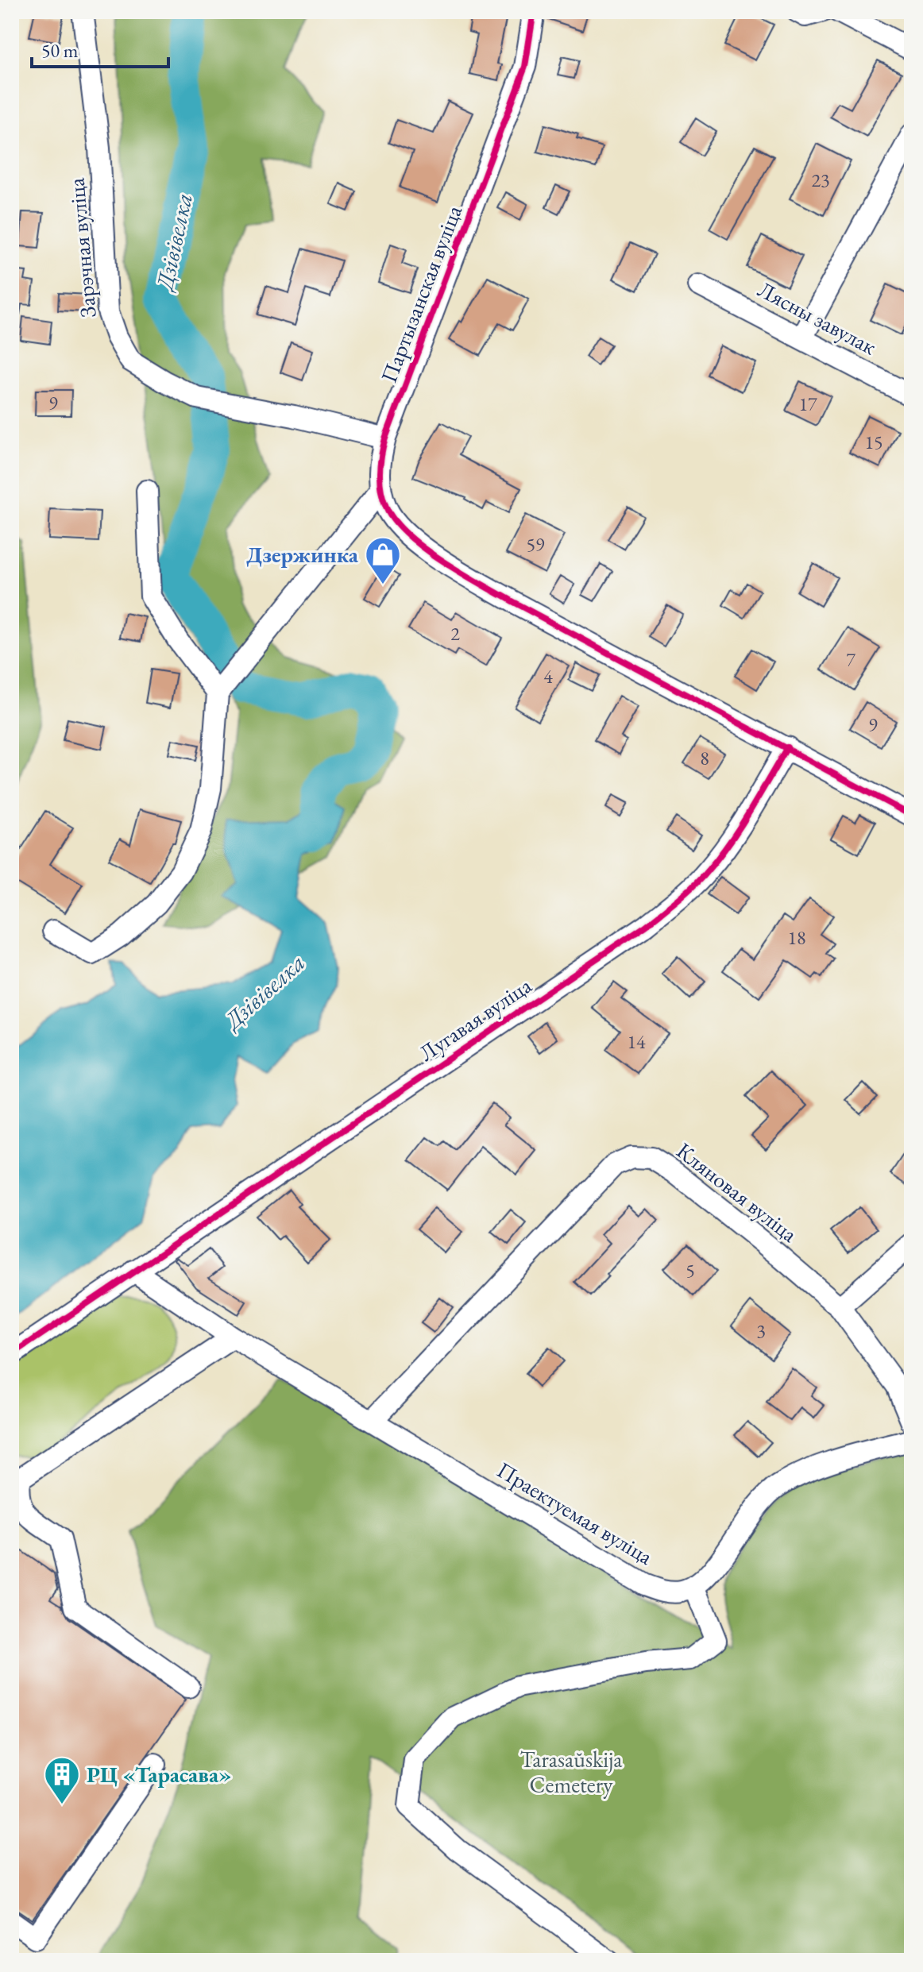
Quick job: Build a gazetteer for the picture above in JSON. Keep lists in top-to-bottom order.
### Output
{
  "streets": {
    "street": [
      "Зарэчная вуліца",
      "Партызанская вуліца",
      "Лясны завулак",
      "Лугавая вуліца",
      "Кляновая вуліца",
      "Праектуемая вуліца"
    ]
  },
  "crossings": [
    ["Зарэчная вуліца", "Партызанская вуліца"],
    ["Партызанская вуліца", "Лугавая вуліца"],
    ["Лугавая вуліца", "Праектуемая вуліца"],
    ["Кляновая вуліца", "Праектуемая вуліца"]
  ],
  "water": ["Дзівівелка"],
  "parks": ["Tarasaŭskija Cemetery"],
  "places": {
    "shop": ["Дзержинка"],
    "building": ["РЦ «Тарасава»"]
  },
  "house_numbers": [
    "23",
    "9",
    "17",
    "15",
    "59",
    "2",
    "7",
    "4",
    "9",
    "8",
    "18",
    "14",
    "5",
    "3"
  ],
  "scale_bar": "50 m"
}
